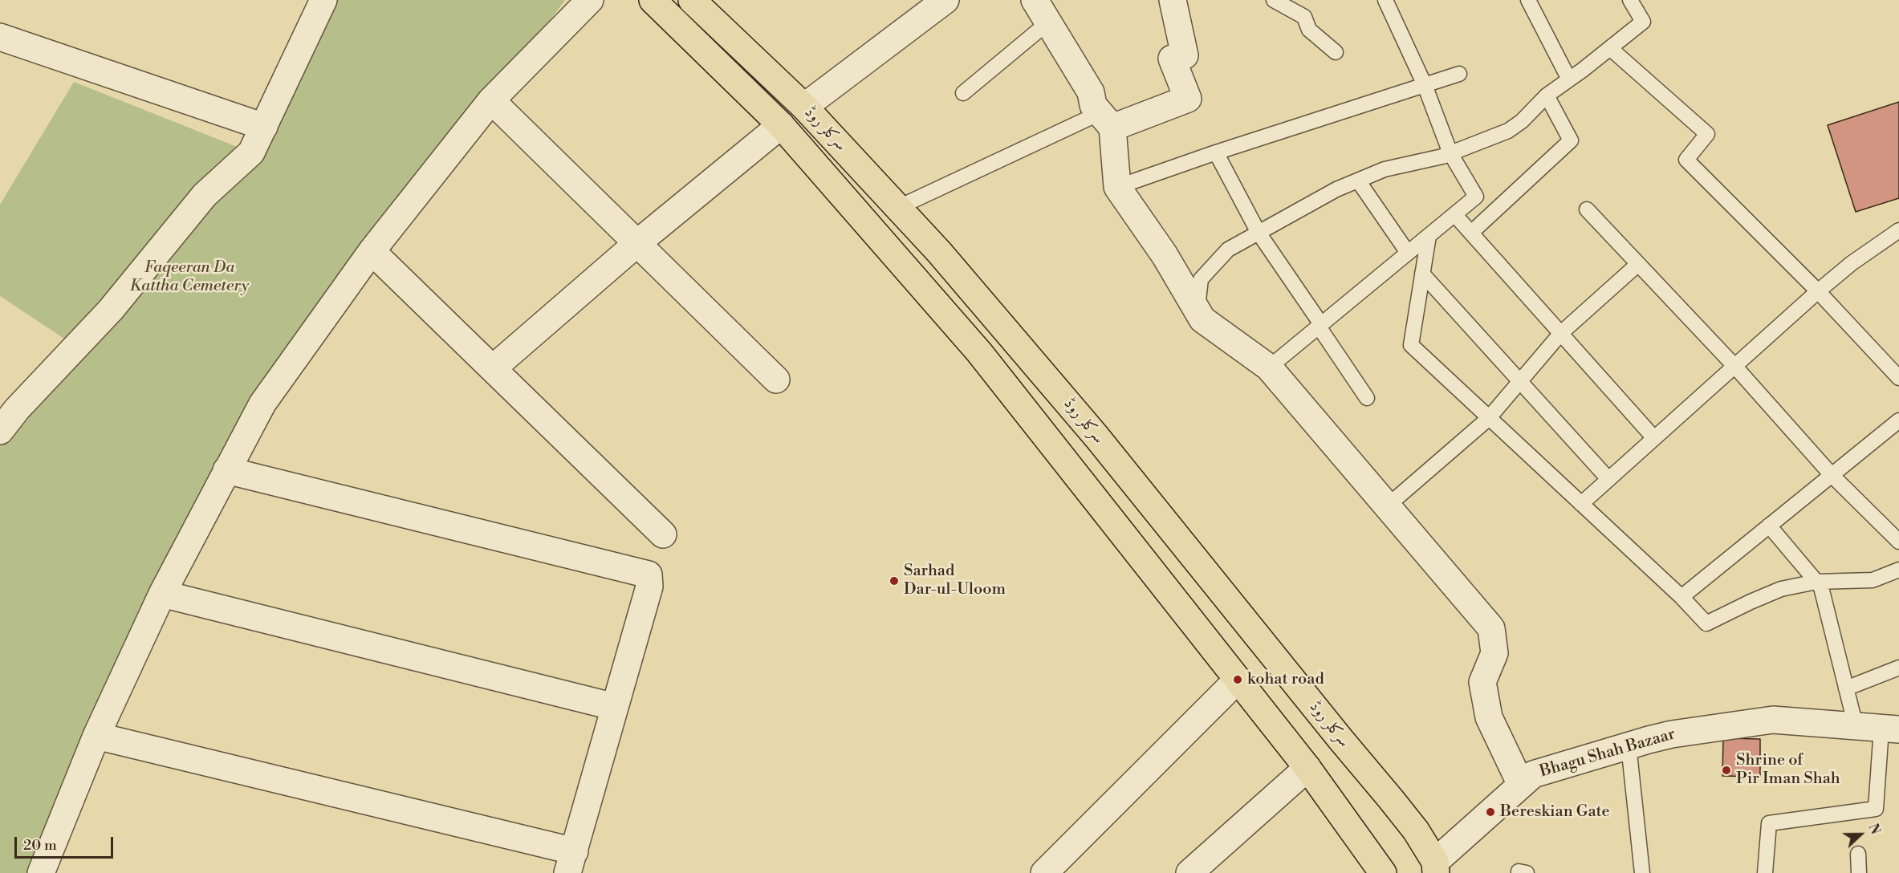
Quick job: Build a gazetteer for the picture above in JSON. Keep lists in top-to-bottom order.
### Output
{
  "streets": {
    "main road": ["سرکلر روڈ"],
    "street": ["Bhagu Shah Bazaar"]
  },
  "crossings": [
    ["سرکلر روڈ", "Bhagu Shah Bazaar"]
  ],
  "parks": ["Faqeeran Da Kattha Cemetery"],
  "places": [
    "Sarhad Dar-ul-Uloom",
    "kohat road",
    "Shrine of Pir Iman Shah",
    "Bereskian Gate"
  ],
  "scale_bar": "20 m",
  "north": "right"
}
